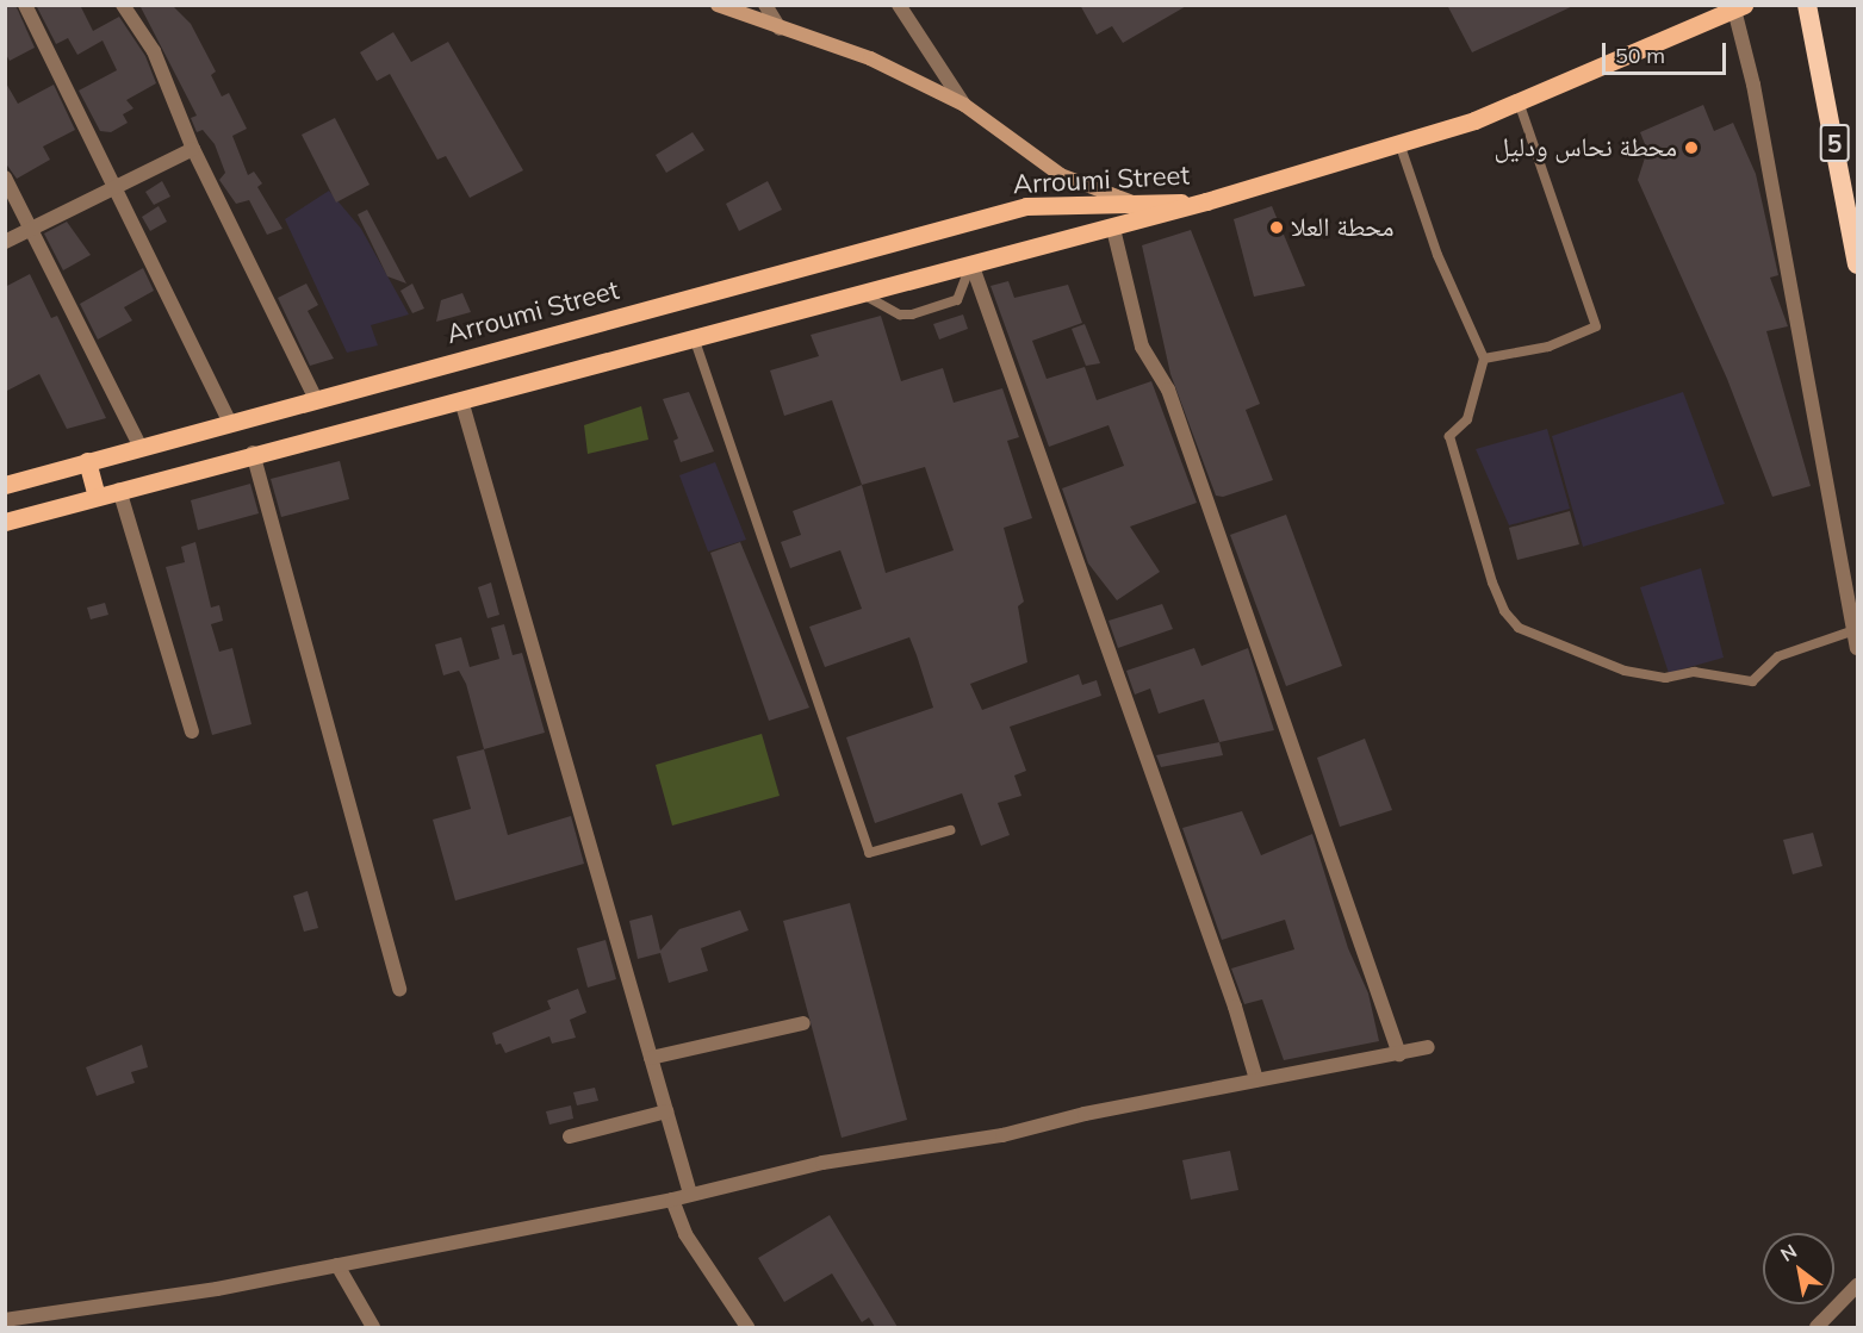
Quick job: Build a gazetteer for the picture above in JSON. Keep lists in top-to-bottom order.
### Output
{
  "streets": {
    "highway": ["5"],
    "main road": ["Arroumi Street"]
  },
  "places": ["محطة نحاس ودليل", "محطة العلا"],
  "scale_bar": "50 m",
  "north": "top left"
}
